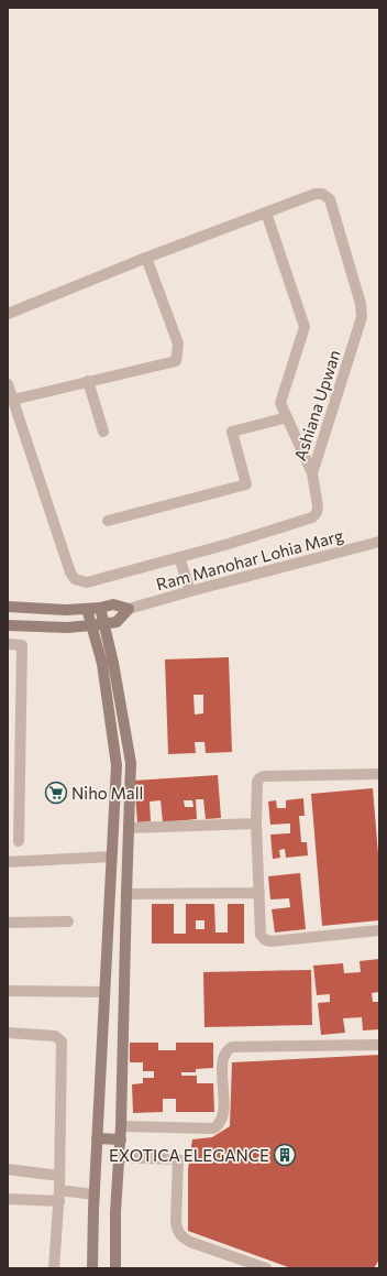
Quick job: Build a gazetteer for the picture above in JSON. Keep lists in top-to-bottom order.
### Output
{
  "streets": {
    "street": ["Ashiana Upwan", "Ram Manohar Lohia Marg"]
  },
  "places": {
    "supermarket": ["Niho Mall"],
    "building": ["EXOTICA ELEGANCE"]
  }
}
